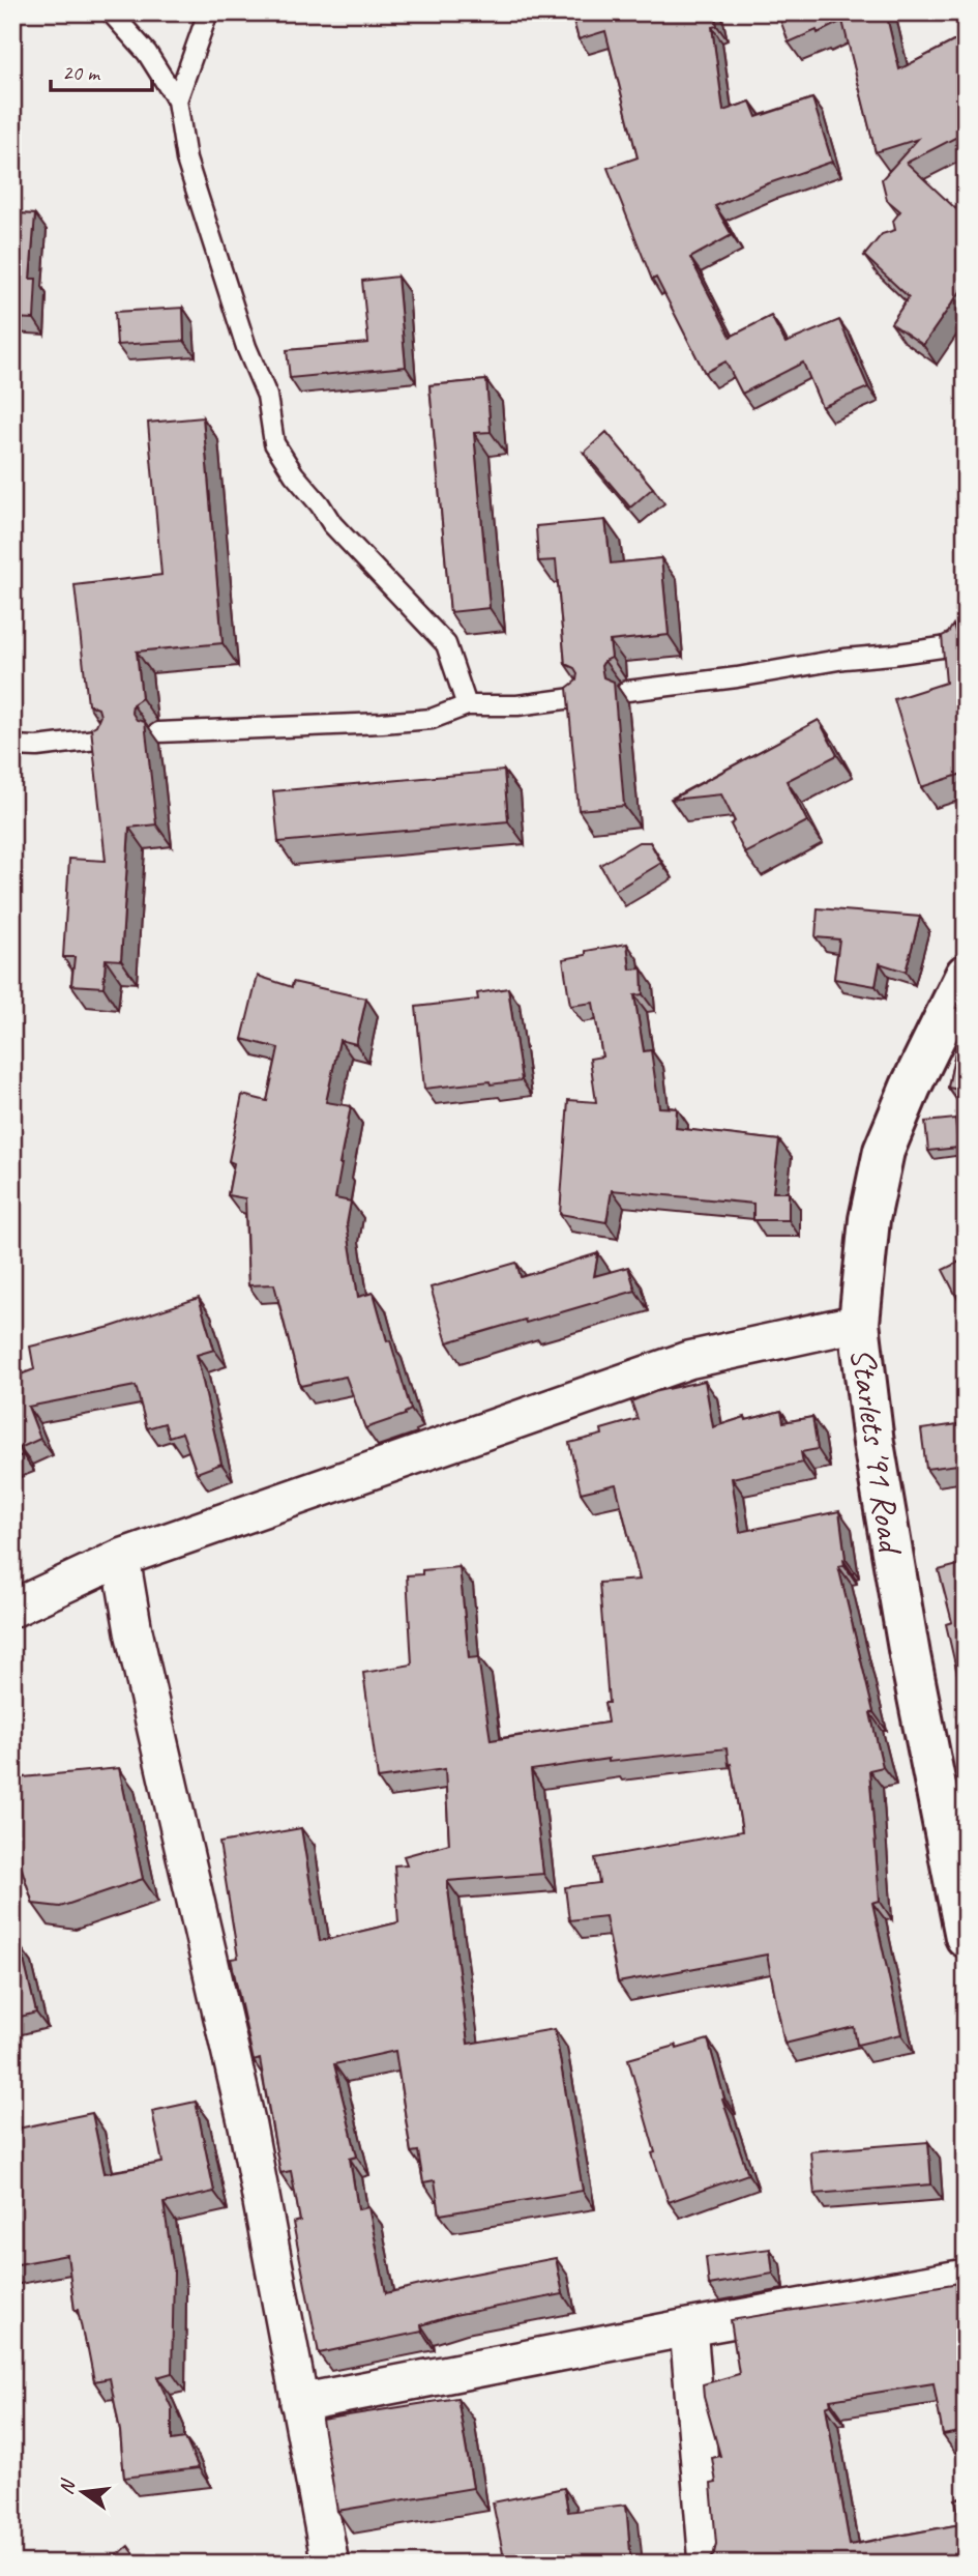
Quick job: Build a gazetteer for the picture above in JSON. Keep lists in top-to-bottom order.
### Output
{
  "streets": {
    "street": ["Starlets '91 Road"]
  },
  "scale_bar": "20 m",
  "north": "left"
}
